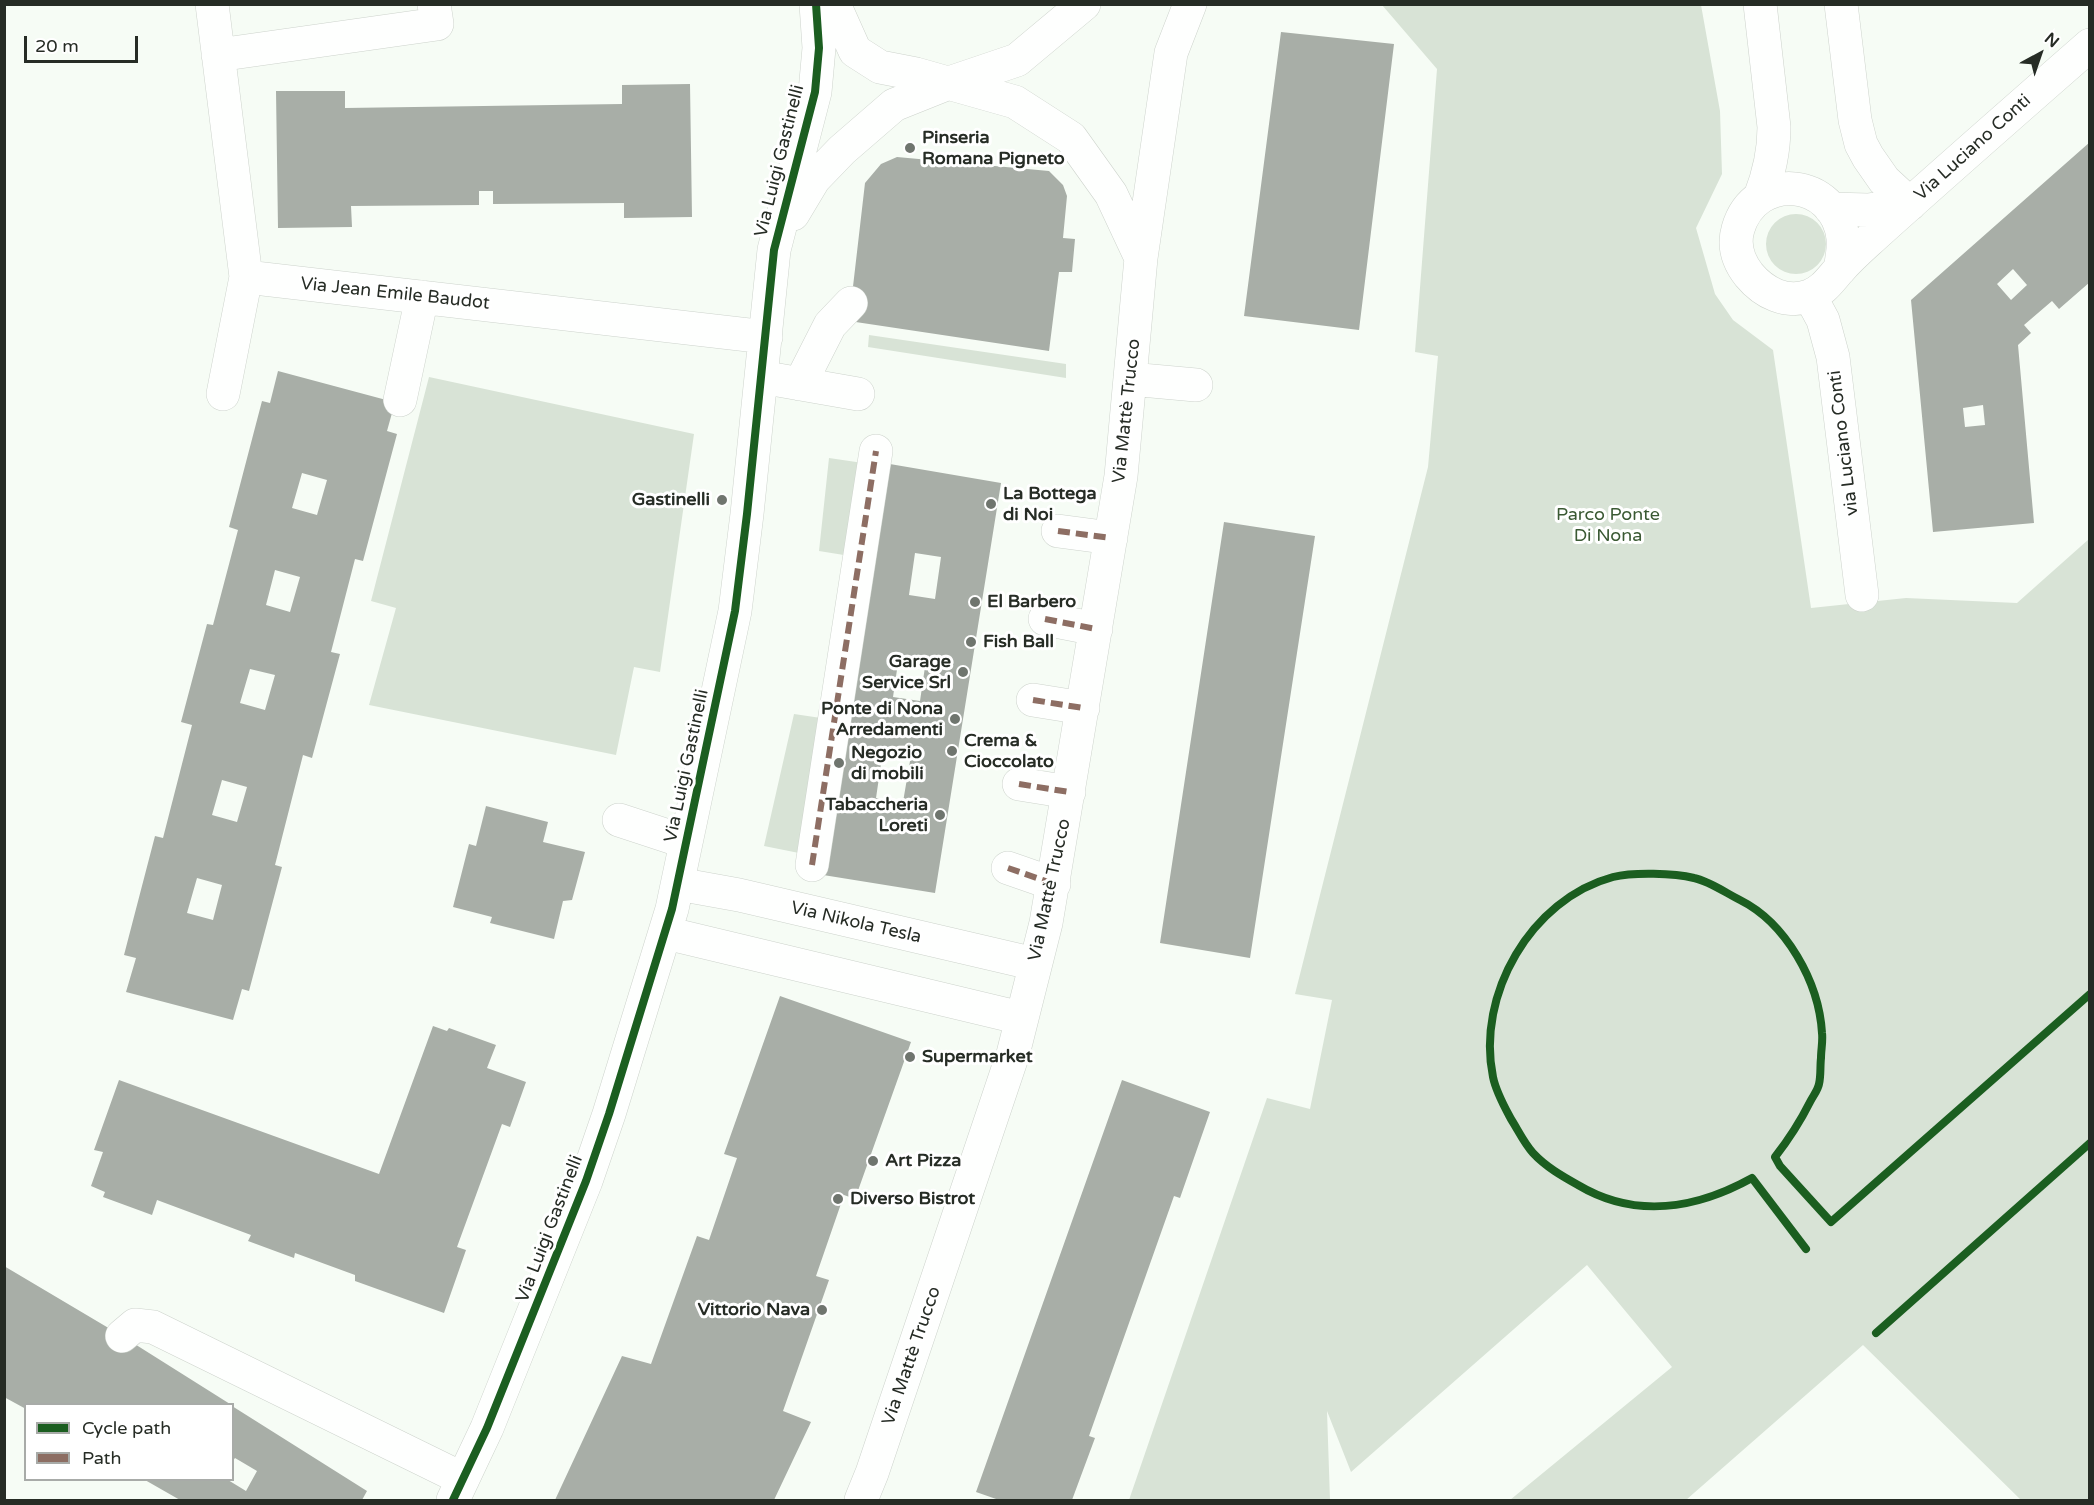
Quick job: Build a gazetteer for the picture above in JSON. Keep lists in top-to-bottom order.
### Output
{
  "streets": {
    "street": [
      "Via Luciano Conti",
      "Via Luigi Gastinelli",
      "Via Jean Emile Baudot",
      "Via Mattè Trucco",
      "via Luciano Conti",
      "Via Nikola Tesla"
    ]
  },
  "crossings": [
    ["Via Luciano Conti", "via Luciano Conti"],
    ["Via Luigi Gastinelli", "Via Jean Emile Baudot"],
    ["Via Luigi Gastinelli", "Via Nikola Tesla"],
    ["Via Mattè Trucco", "Via Nikola Tesla"]
  ],
  "parks": ["Parco Ponte Di Nona"],
  "places": [
    "Pinseria Romana Pigneto",
    "Gastinelli",
    "La Bottega di Noi",
    "El Barbero",
    "Fish Ball",
    "Garage Service Srl",
    "Ponte di Nona Arredamenti",
    "Crema & Cioccolato",
    "Negozio di mobili",
    "Tabaccheria Loreti",
    "Supermarket",
    "Art Pizza",
    "Diverso Bistrot",
    "Vittorio Nava"
  ],
  "legend": ["Cycle path", "Path"],
  "scale_bar": "20 m",
  "north": "top right"
}
